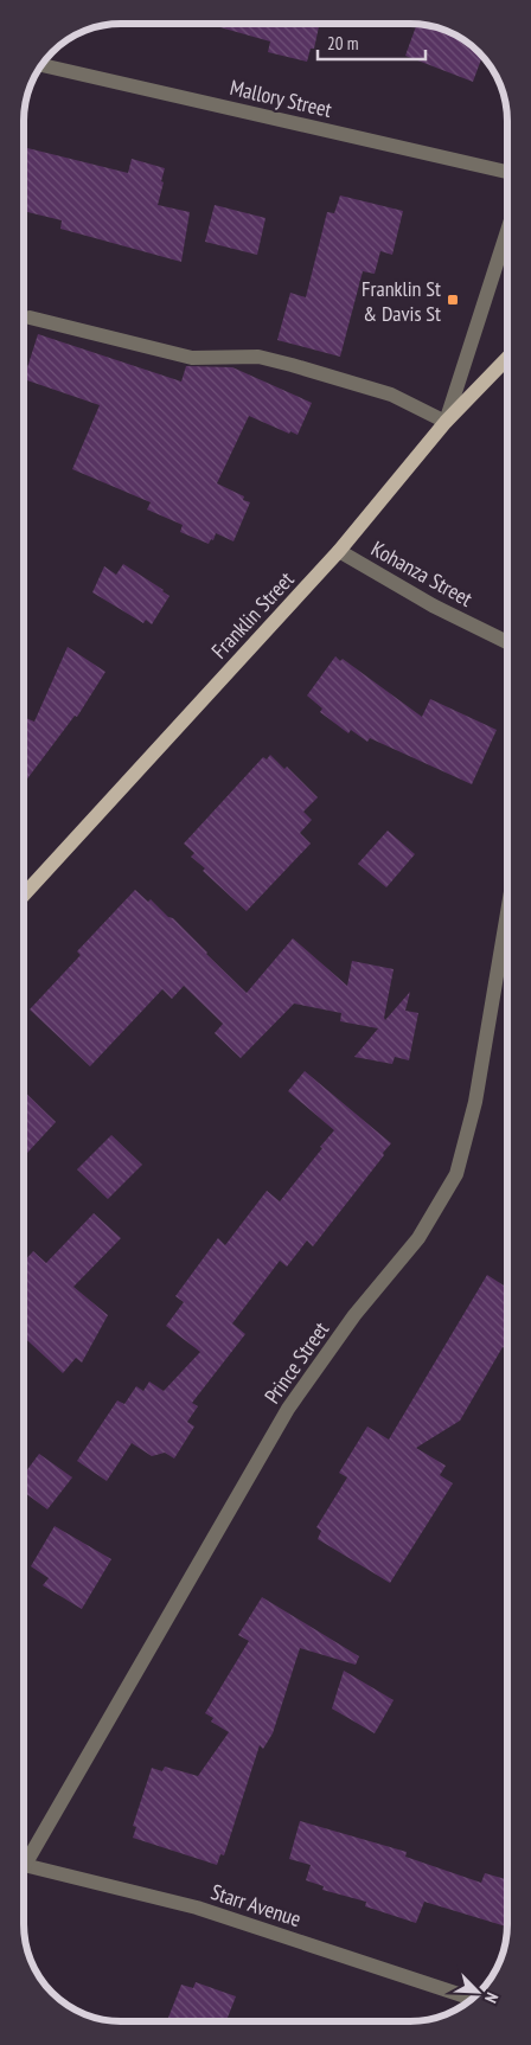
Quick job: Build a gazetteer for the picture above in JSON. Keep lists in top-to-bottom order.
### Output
{
  "streets": {
    "main road": ["Franklin Street"],
    "street": [
      "Mallory Street",
      "Kohanza Street",
      "Prince Street",
      "Starr Avenue"
    ]
  },
  "crossings": [
    ["Kohanza Street", "Franklin Street"]
  ],
  "places": {
    "transit": ["Franklin St & Davis St"]
  },
  "scale_bar": "20 m",
  "north": "bottom right"
}
